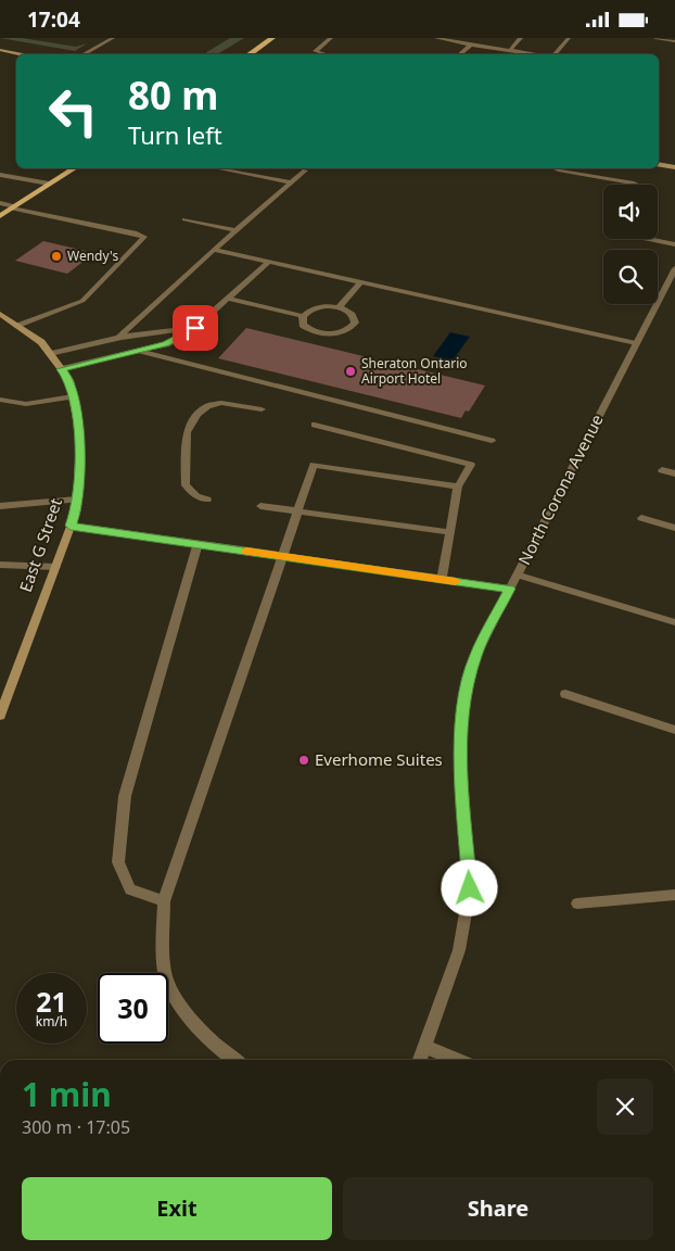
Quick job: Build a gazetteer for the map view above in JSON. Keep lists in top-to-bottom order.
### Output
{
  "streets": {
    "street": ["North Corona Avenue", "East G Street"]
  },
  "places": ["Wendy's", "Sheraton Ontario Airport Hotel", "Everhome Suites"],
  "page": {
    "status": "17:04",
    "turn": ["80 m", "Turn left"],
    "speed": "21 km/h",
    "limit": "30",
    "heading": ["1 min", "300 m · 17:05"],
    "buttons": ["Exit", "Share"]
  }
}
